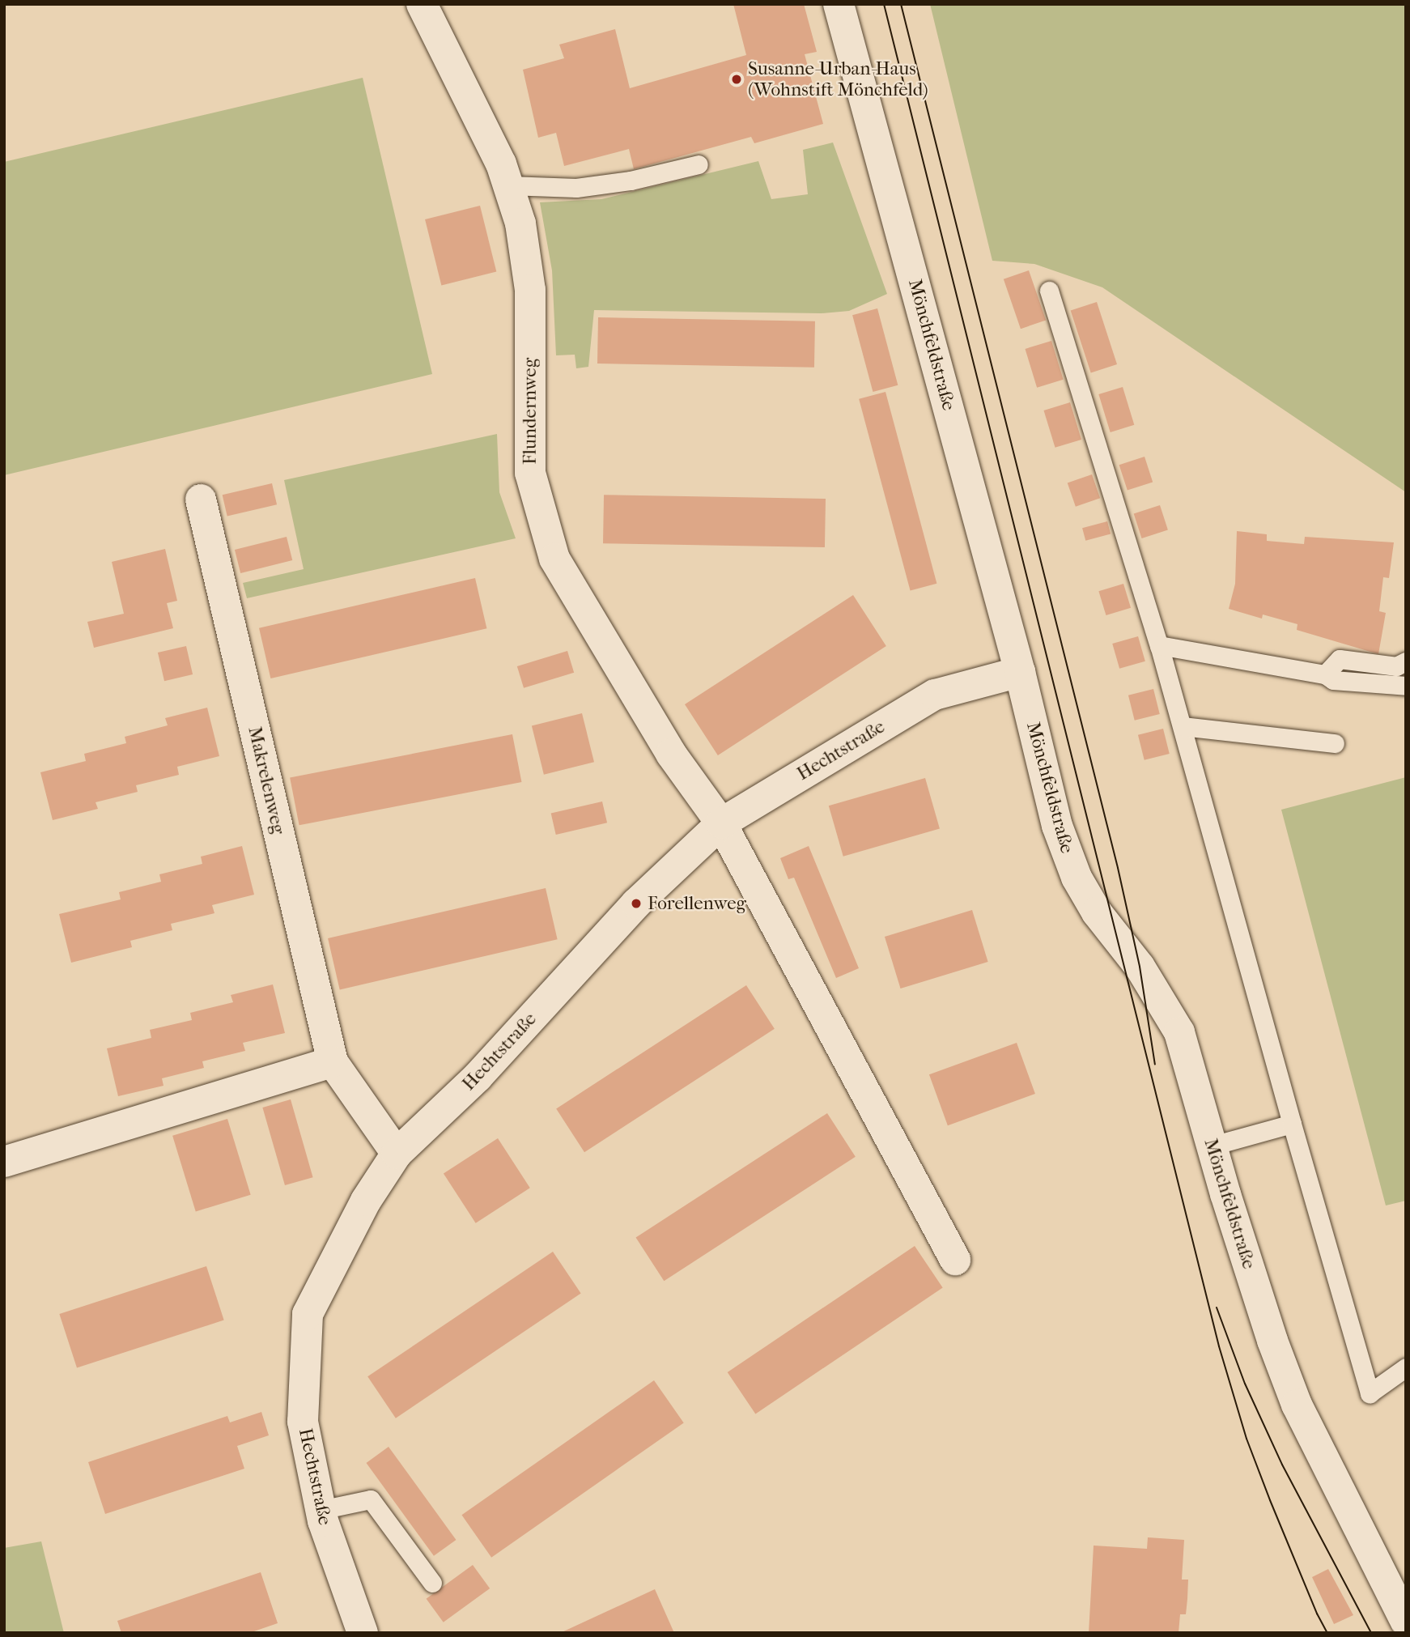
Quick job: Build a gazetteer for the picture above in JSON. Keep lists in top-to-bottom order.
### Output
{
  "streets": {
    "street": [
      "Mönchfeldstraße",
      "Flundernweg",
      "Hechtstraße",
      "Makrelenweg"
    ]
  },
  "crossings": [
    ["Mönchfeldstraße", "Hechtstraße"],
    ["Flundernweg", "Hechtstraße"],
    ["Hechtstraße", "Makrelenweg"]
  ],
  "places": ["Susanne-Urban-Haus (Wohnstift Mönchfeld)", "Forellenweg"]
}
